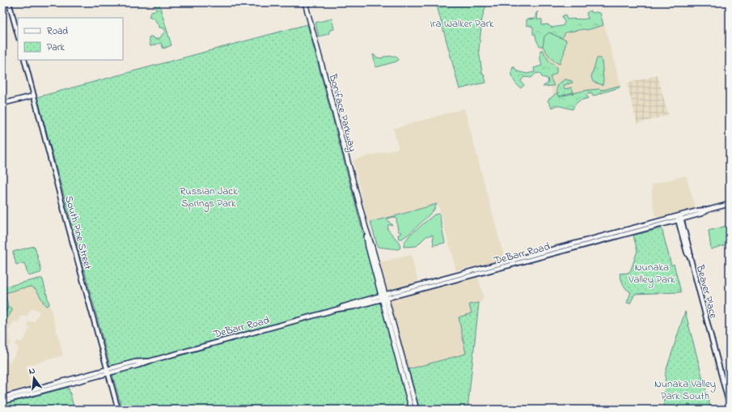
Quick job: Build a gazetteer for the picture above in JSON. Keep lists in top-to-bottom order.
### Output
{
  "streets": {
    "main road": [
      "Boniface Parkway",
      "South Pine Street",
      "DeBarr Road",
      "Beaver Place"
    ]
  },
  "crossings": [
    ["Boniface Parkway", "DeBarr Road"],
    ["South Pine Street", "DeBarr Road"],
    ["DeBarr Road", "Beaver Place"]
  ],
  "parks": [
    "Ira Walker Park",
    "Russian Jack Springs Park",
    "Nunaka Valley Park",
    "Nunaka Valley Park South"
  ],
  "legend": ["Road", "Park"],
  "north": "top"
}
